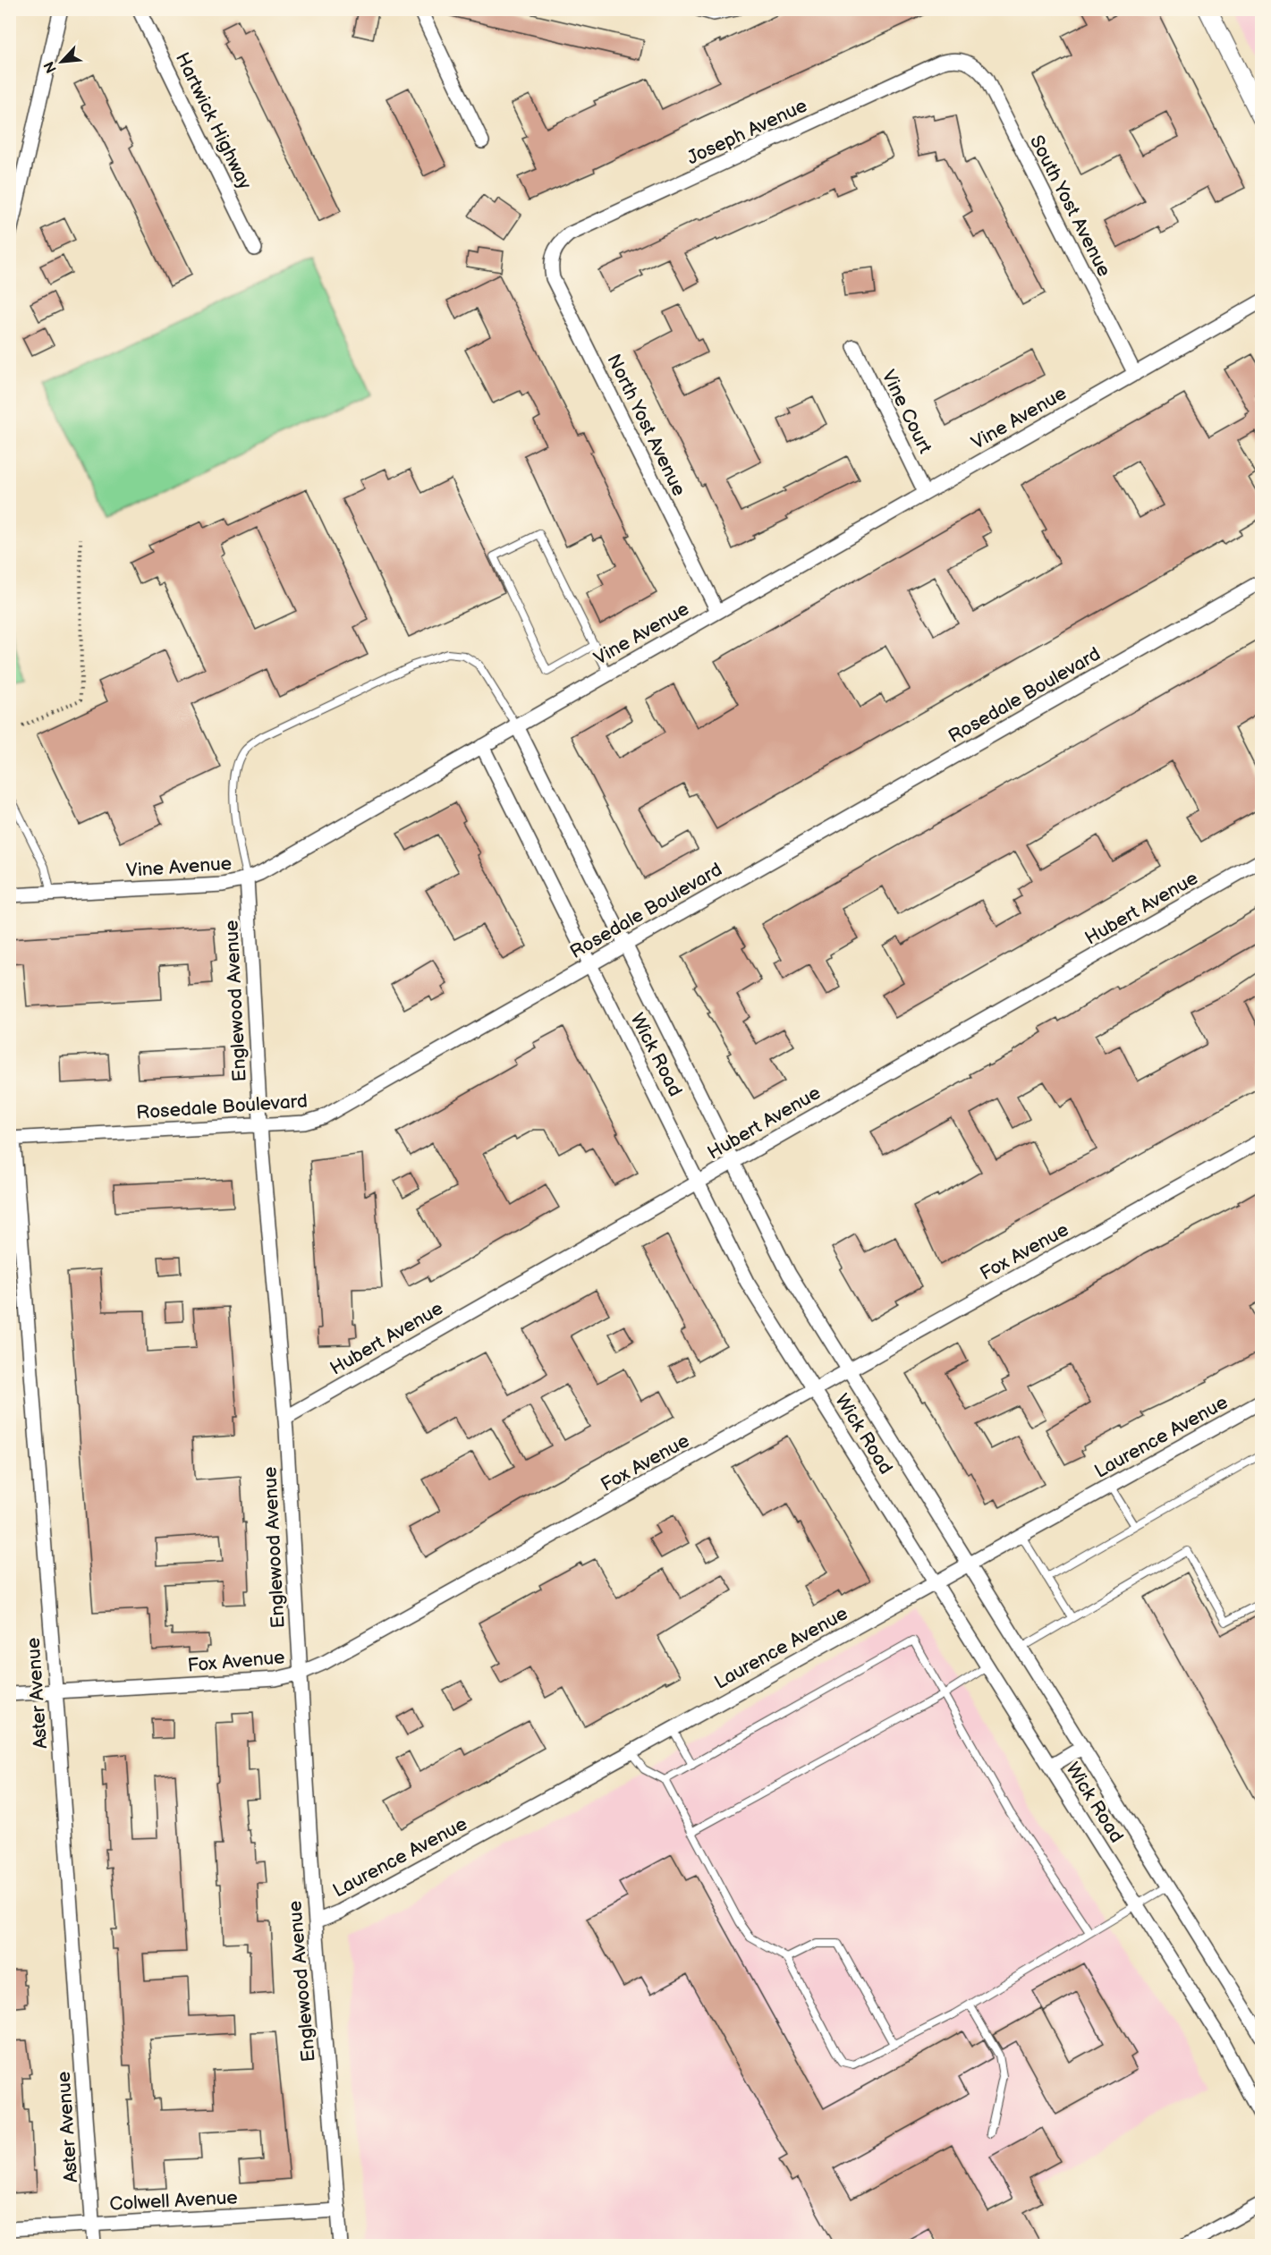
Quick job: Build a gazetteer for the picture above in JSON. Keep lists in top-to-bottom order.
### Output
{
  "streets": {
    "street": [
      "Hartwick Highway",
      "Joseph Avenue",
      "South Yost Avenue",
      "Vine Court",
      "Vine Avenue",
      "North Yost Avenue",
      "Rosedale Boulevard",
      "Hubert Avenue",
      "Englewood Avenue",
      "Wick Road",
      "Fox Avenue",
      "Laurence Avenue",
      "Aster Avenue",
      "Colwell Avenue"
    ]
  },
  "crossings": [
    ["Joseph Avenue", "South Yost Avenue"],
    ["Joseph Avenue", "North Yost Avenue"],
    ["South Yost Avenue", "Vine Avenue"],
    ["Vine Court", "Vine Avenue"],
    ["Vine Avenue", "North Yost Avenue"],
    ["Vine Avenue", "Englewood Avenue"],
    ["Vine Avenue", "Wick Road"],
    ["Rosedale Boulevard", "Englewood Avenue"],
    ["Rosedale Boulevard", "Wick Road"],
    ["Rosedale Boulevard", "Aster Avenue"],
    ["Hubert Avenue", "Englewood Avenue"],
    ["Hubert Avenue", "Wick Road"],
    ["Englewood Avenue", "Fox Avenue"],
    ["Englewood Avenue", "Laurence Avenue"],
    ["Englewood Avenue", "Colwell Avenue"],
    ["Wick Road", "Fox Avenue"],
    ["Wick Road", "Laurence Avenue"],
    ["Fox Avenue", "Aster Avenue"],
    ["Aster Avenue", "Colwell Avenue"]
  ],
  "north": "bottom left"
}
